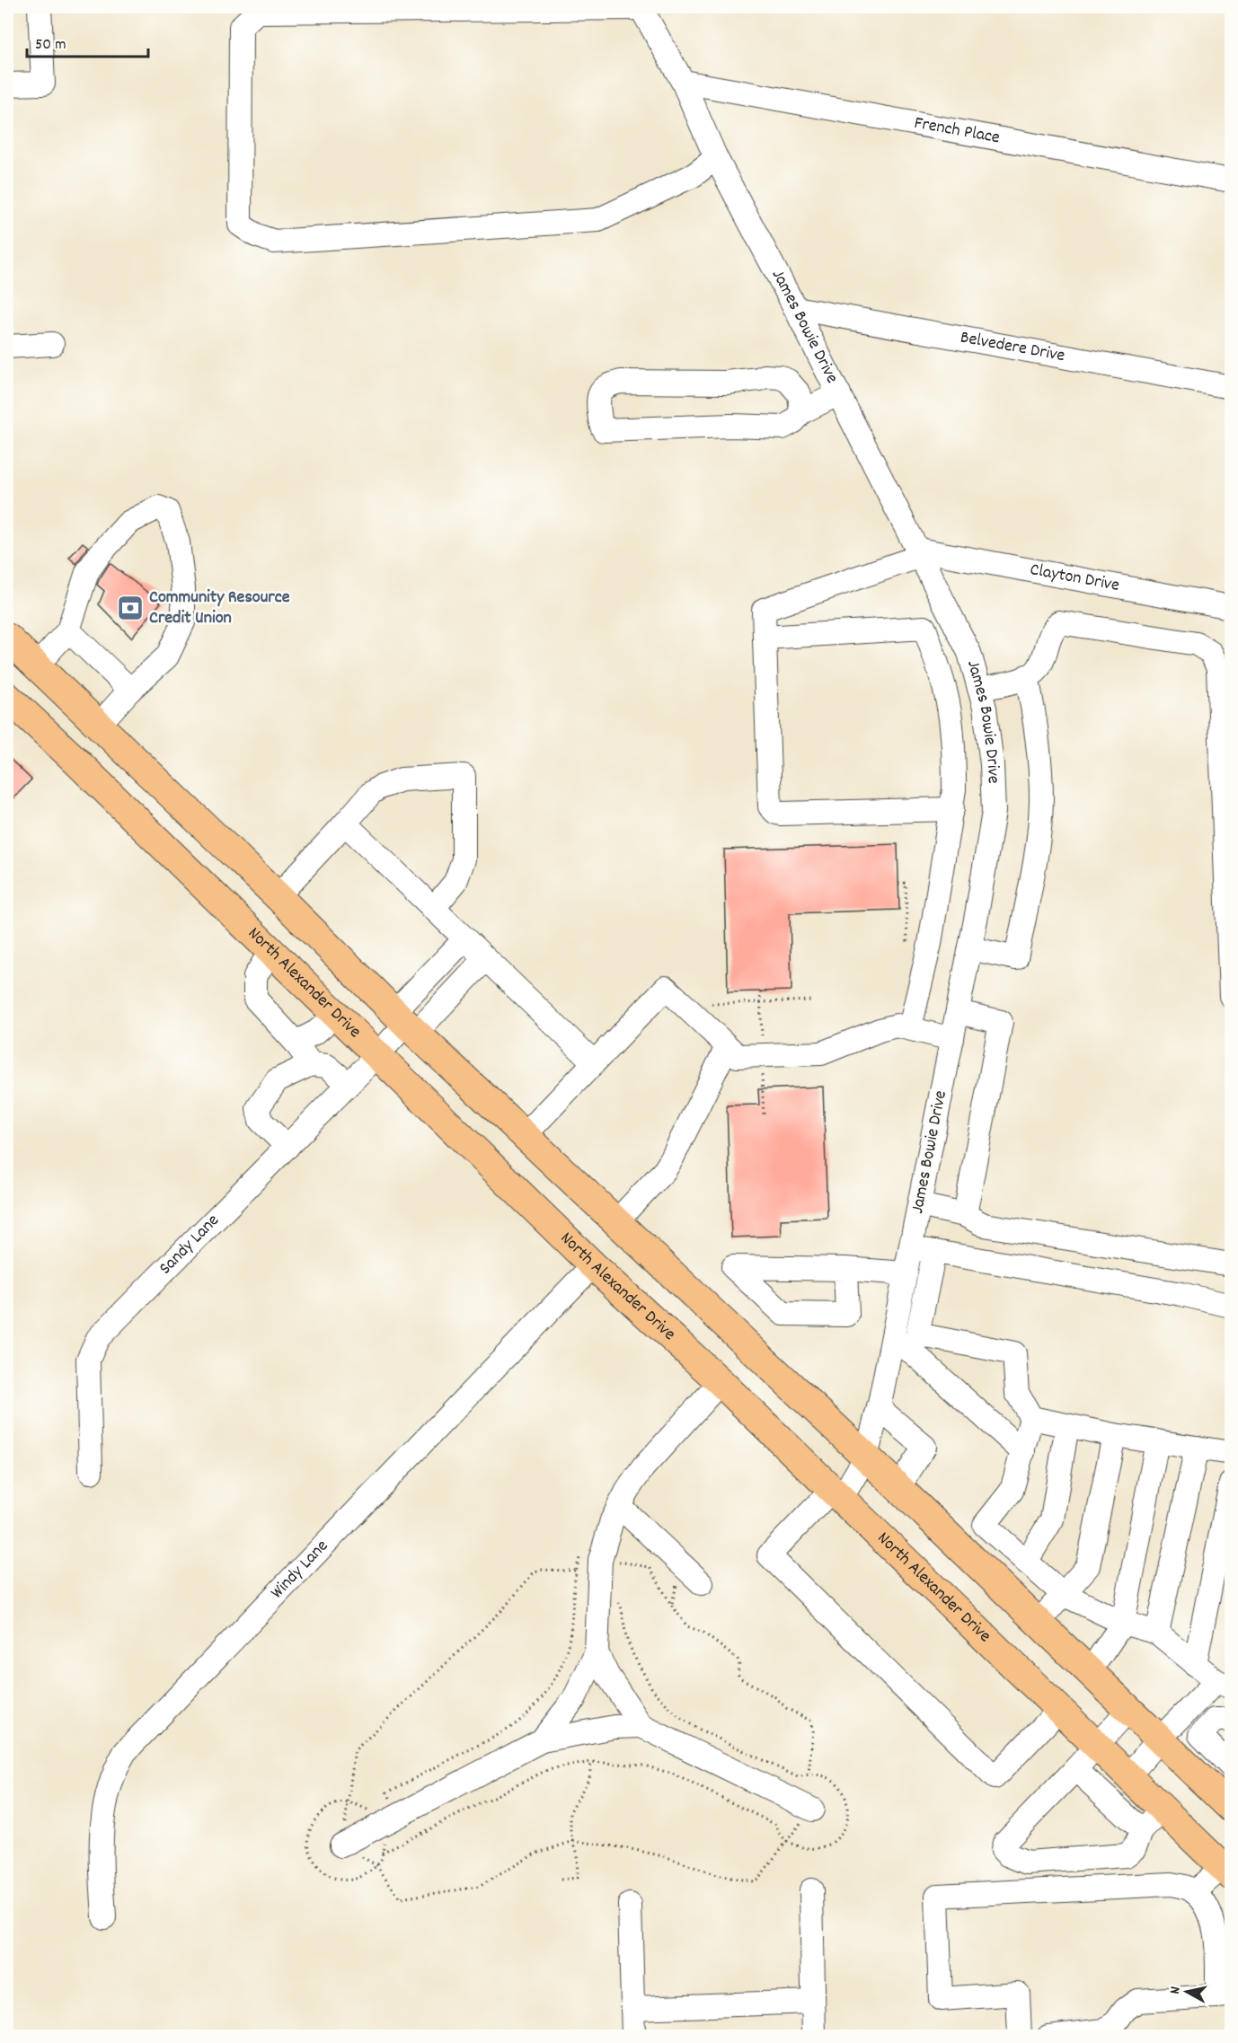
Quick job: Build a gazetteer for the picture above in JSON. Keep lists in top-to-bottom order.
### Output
{
  "streets": {
    "main road": ["North Alexander Drive"],
    "street": [
      "French Place",
      "James Bowie Drive",
      "Belvedere Drive",
      "Clayton Drive",
      "Sandy Lane",
      "Windy Lane"
    ]
  },
  "crossings": [
    ["French Place", "James Bowie Drive"],
    ["James Bowie Drive", "Belvedere Drive"],
    ["James Bowie Drive", "Clayton Drive"],
    ["James Bowie Drive", "North Alexander Drive"],
    ["North Alexander Drive", "Sandy Lane"],
    ["North Alexander Drive", "Windy Lane"]
  ],
  "places": {
    "bank": ["Community Resource Credit Union"]
  },
  "scale_bar": "50 m",
  "north": "left"
}
